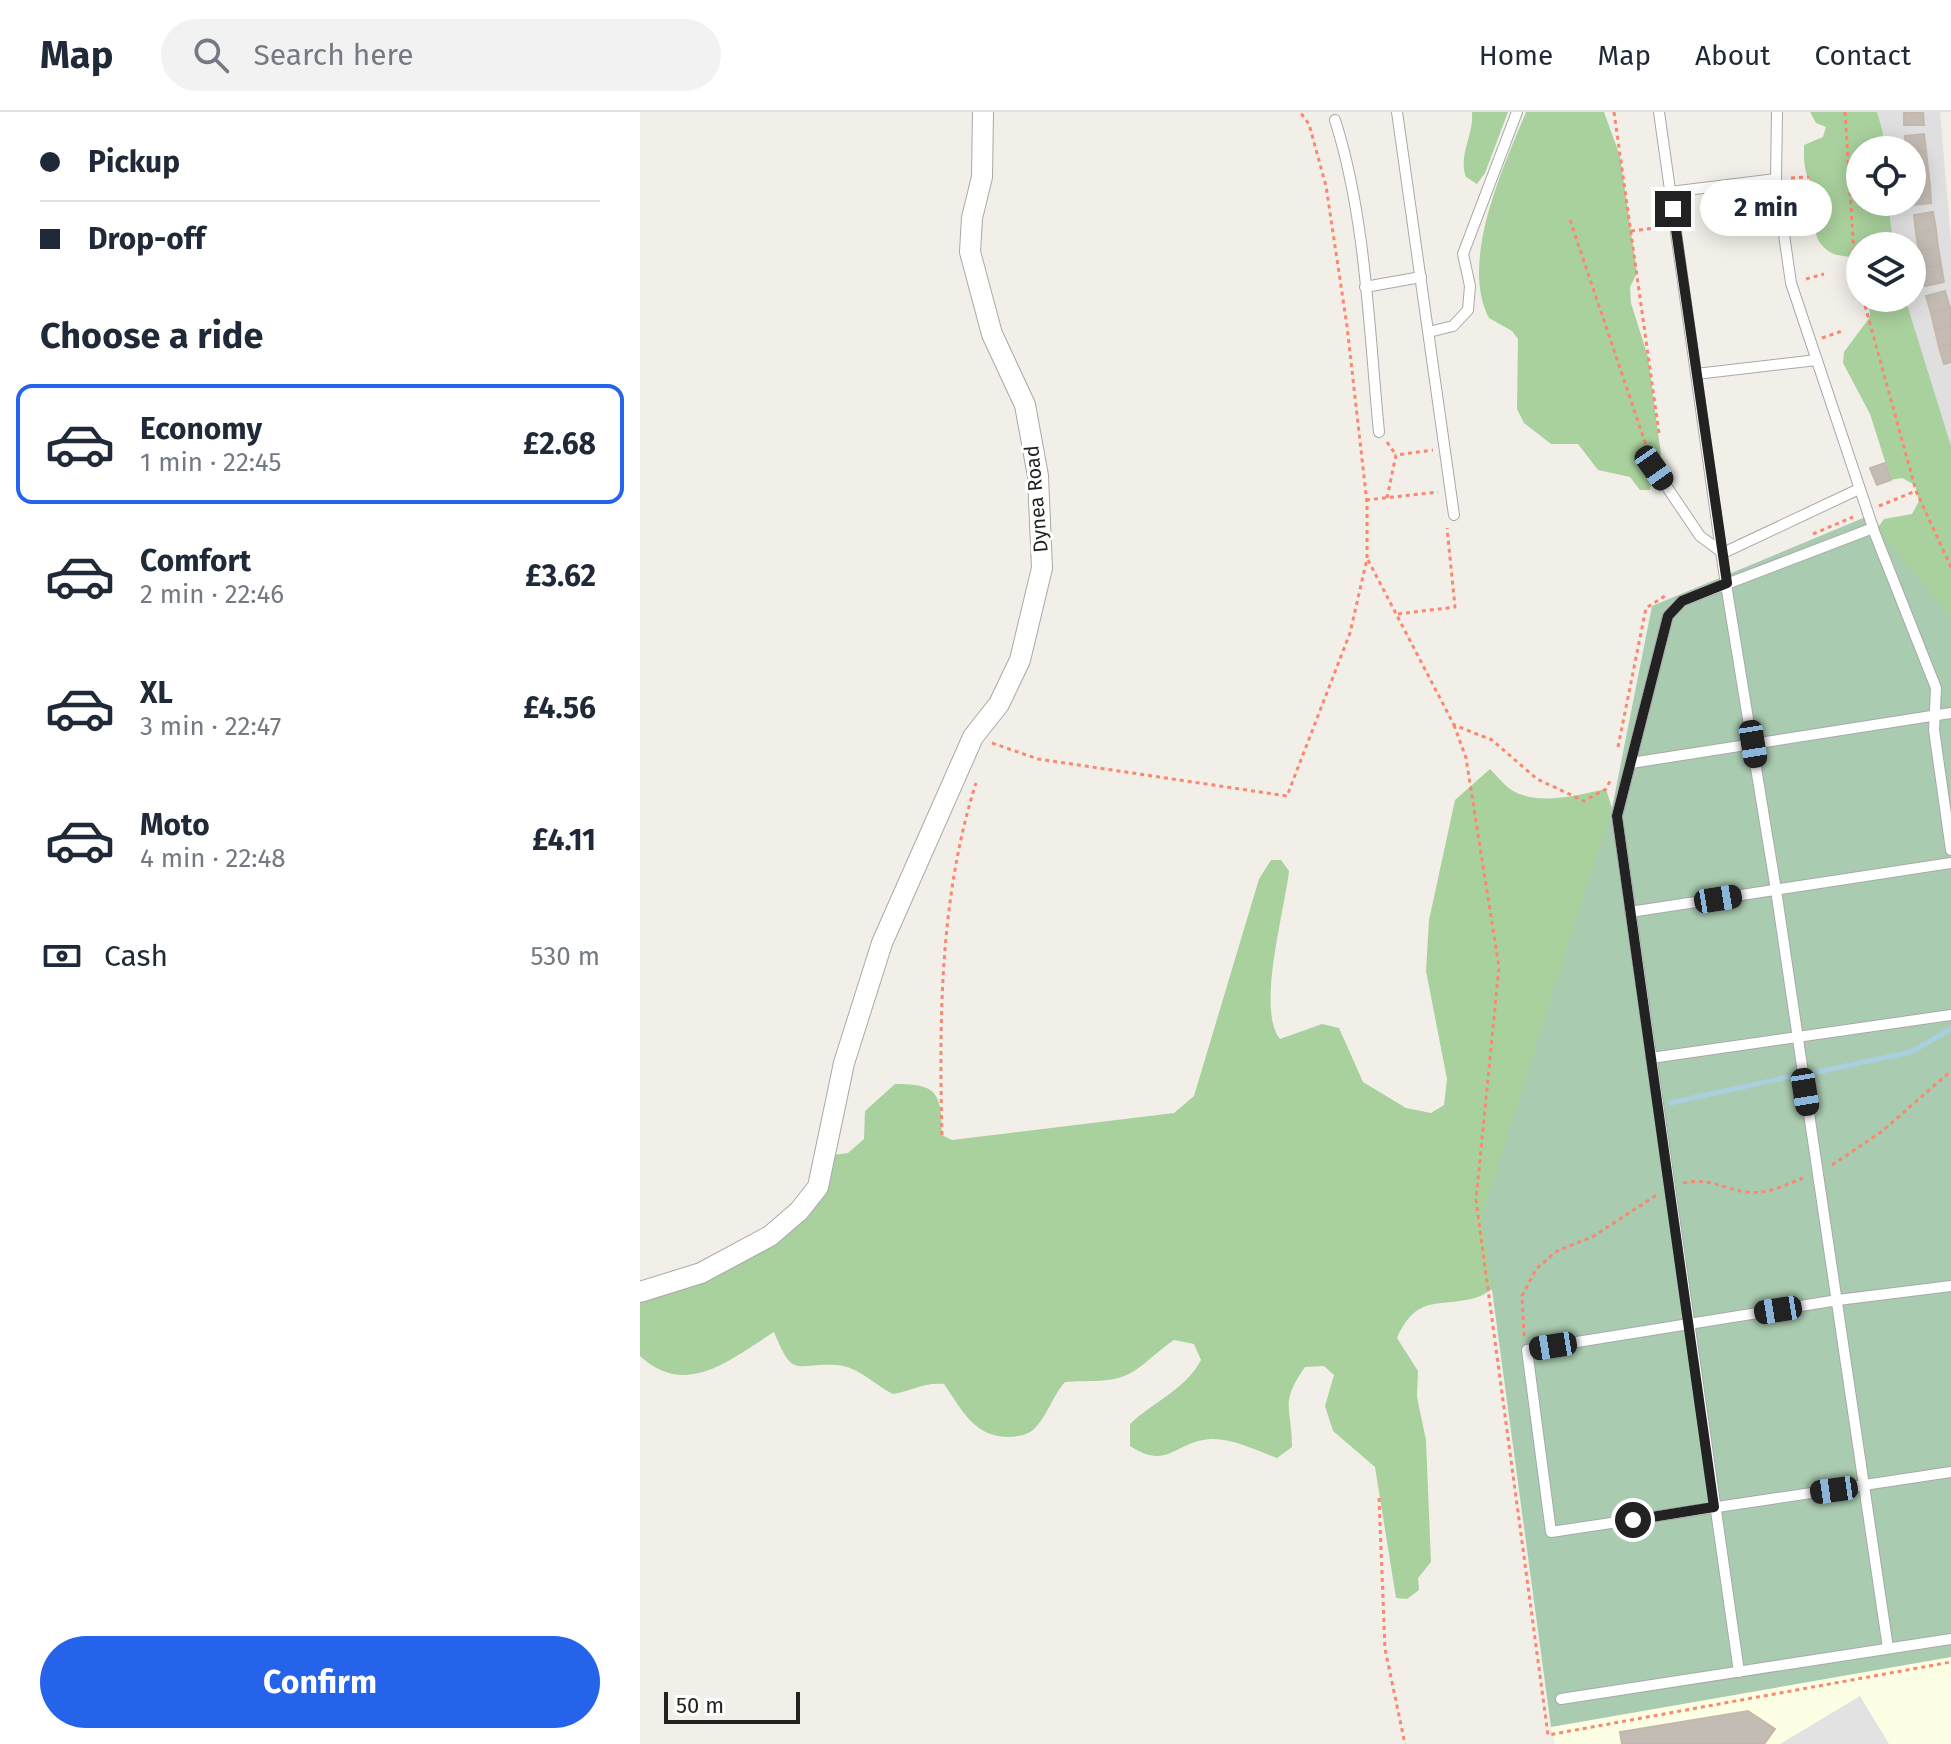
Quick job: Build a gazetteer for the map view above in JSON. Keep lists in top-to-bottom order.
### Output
{
  "streets": {
    "street": ["Dynea Road"]
  },
  "scale_bar": "50 m",
  "page": {
    "header": "Map",
    "search": "Search here",
    "nav": [
      "Home",
      "Map",
      "About",
      "Contact"
    ],
    "banner": ["Pickup", "Drop-off"],
    "bubble": "2 min",
    "heading": "Choose a ride",
    "list": [
      {
        "name": "Economy",
        "note": "1 min · 22:45",
        "value": "£2.68"
      },
      {
        "name": "Comfort",
        "note": "2 min · 22:46",
        "value": "£3.62"
      },
      {
        "name": "XL",
        "note": "3 min · 22:47",
        "value": "£4.56"
      },
      {
        "name": "Moto",
        "note": "4 min · 22:48",
        "value": "£4.11"
      }
    ],
    "pay": ["Cash", "530 m"],
    "buttons": "Confirm",
    "scale": "50 m"
  }
}
